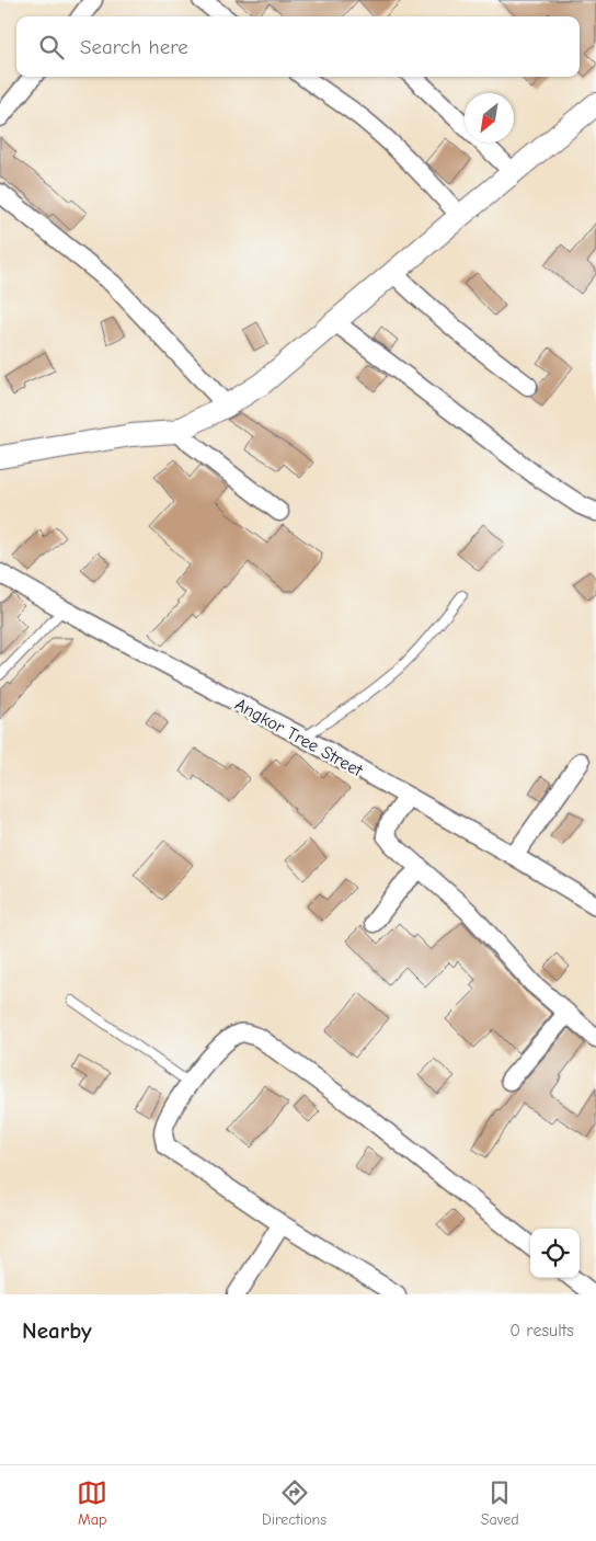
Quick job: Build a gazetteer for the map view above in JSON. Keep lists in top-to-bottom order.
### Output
{
  "streets": {
    "street": ["Angkor Tree Street"]
  },
  "north": "bottom left",
  "page": {
    "search": "Search here",
    "heading": ["Nearby", "0 results"],
    "nav": ["Map", "Directions", "Saved"]
  }
}
